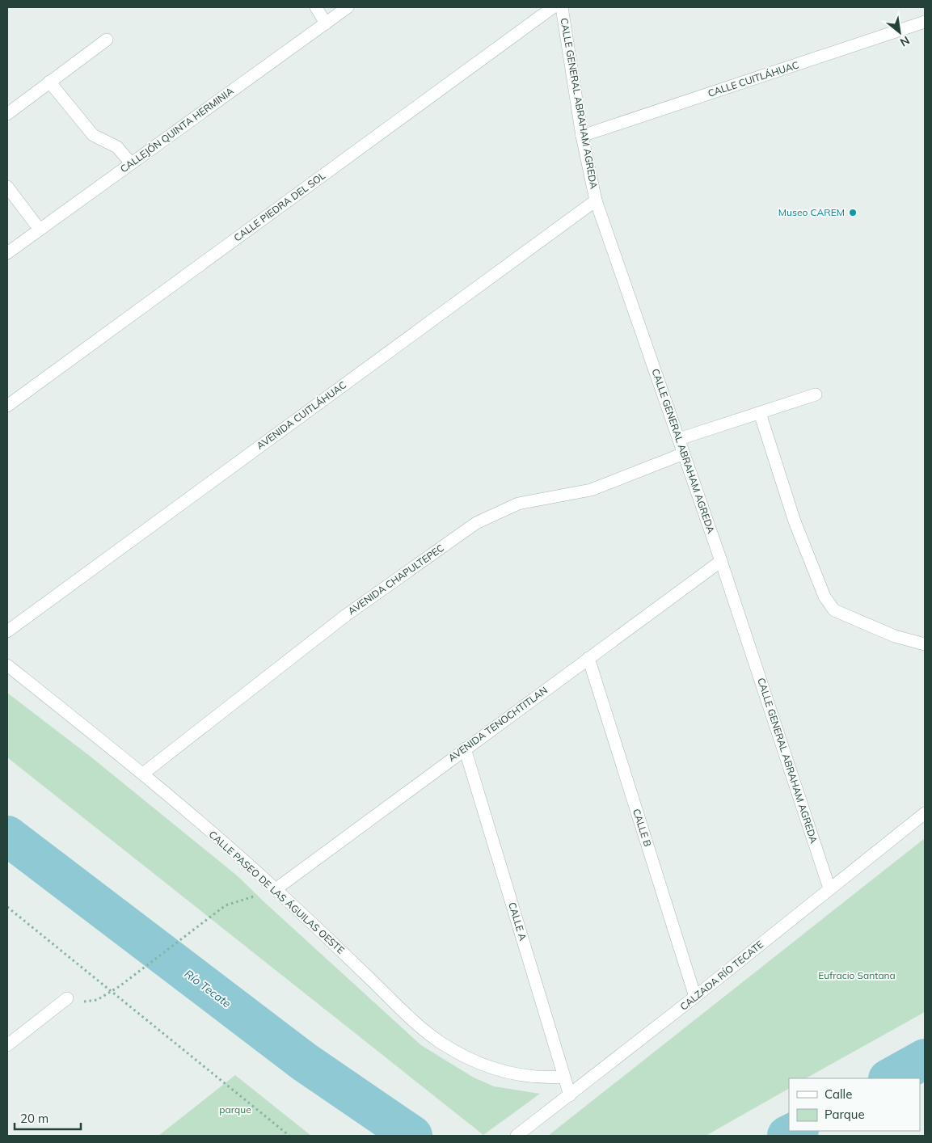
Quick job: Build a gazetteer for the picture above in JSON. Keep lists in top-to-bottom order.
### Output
{
  "streets": {
    "street": [
      "CALLE CUITLÁHUAC",
      "CALLE GENERAL ABRAHAM AGREDA",
      "CALLEJÓN QUINTA HERMINIA",
      "CALLE PIEDRA DEL SOL",
      "AVENIDA CUITLÁHUAC",
      "AVENIDA CHAPULTEPEC",
      "AVENIDA TENOCHTITLAN",
      "CALLE B",
      "CALLE PASEO DE LAS ÁGUILAS OESTE",
      "CALLE A",
      "CALZADA RÍO TECATE"
    ]
  },
  "crossings": [
    ["CALLE CUITLÁHUAC", "CALLE GENERAL ABRAHAM AGREDA"],
    ["CALLE GENERAL ABRAHAM AGREDA", "AVENIDA CUITLÁHUAC"],
    ["CALLE GENERAL ABRAHAM AGREDA", "AVENIDA CHAPULTEPEC"],
    ["CALLE GENERAL ABRAHAM AGREDA", "AVENIDA TENOCHTITLAN"],
    ["CALLE GENERAL ABRAHAM AGREDA", "CALZADA RÍO TECATE"],
    ["AVENIDA CHAPULTEPEC", "CALLE PASEO DE LAS ÁGUILAS OESTE"],
    ["AVENIDA TENOCHTITLAN", "CALLE B"],
    ["AVENIDA TENOCHTITLAN", "CALLE PASEO DE LAS ÁGUILAS OESTE"],
    ["AVENIDA TENOCHTITLAN", "CALLE A"],
    ["CALLE B", "CALZADA RÍO TECATE"],
    ["CALLE PASEO DE LAS ÁGUILAS OESTE", "CALLE A"],
    ["CALLE A", "CALZADA RÍO TECATE"]
  ],
  "water": ["Río Tecate"],
  "parks": ["Eufracio Santana", "parque"],
  "places": ["Museo CAREM"],
  "legend": ["Calle", "Parque"],
  "scale_bar": "20 m",
  "north": "bottom right"
}
